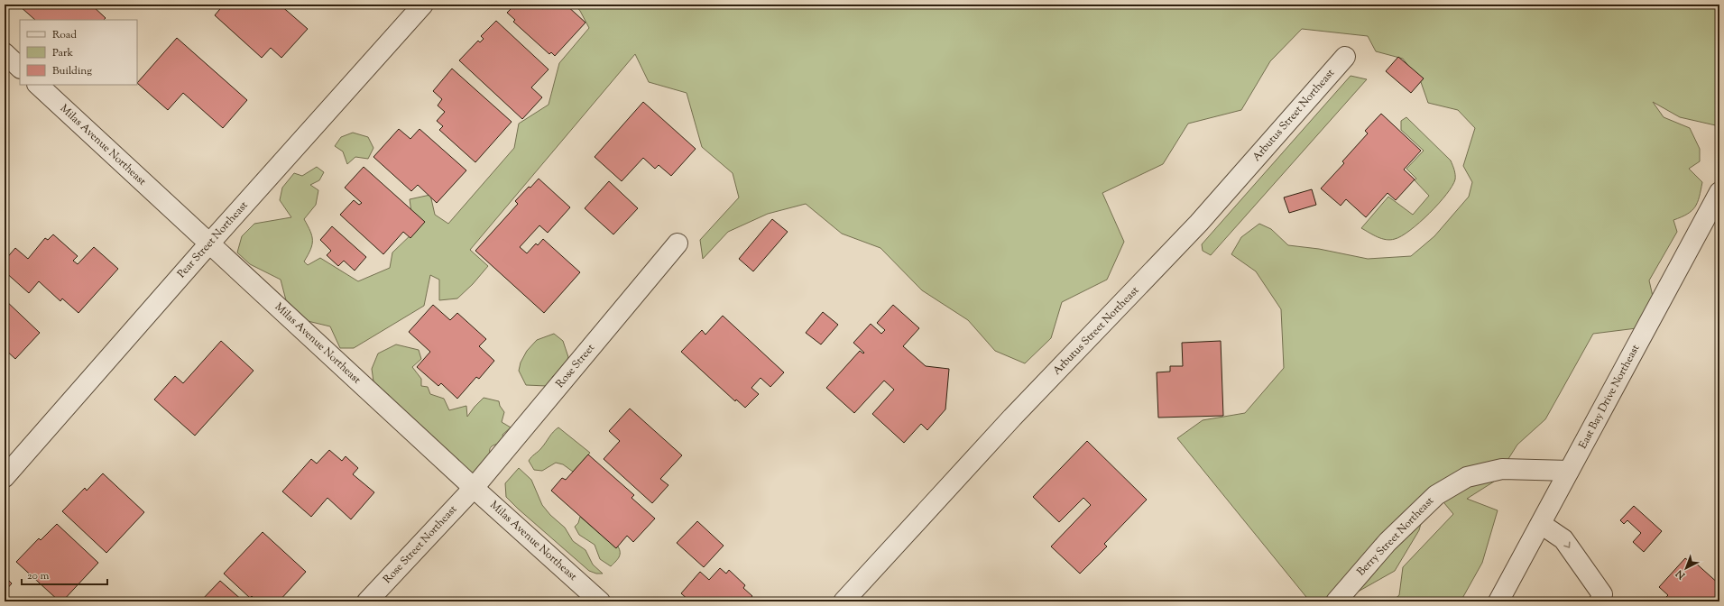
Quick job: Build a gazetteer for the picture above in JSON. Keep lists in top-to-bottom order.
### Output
{
  "streets": {
    "street": [
      "Arbutus Street Northeast",
      "Milas Avenue Northeast",
      "Pear Street Northeast",
      "Rose Street",
      "East Bay Drive Northeast",
      "Berry Street Northeast",
      "Rose Street Northeast"
    ]
  },
  "crossings": [
    ["Milas Avenue Northeast", "Pear Street Northeast"],
    ["Milas Avenue Northeast", "Rose Street"],
    ["Milas Avenue Northeast", "Rose Street Northeast"],
    ["Rose Street", "Rose Street Northeast"],
    ["East Bay Drive Northeast", "Berry Street Northeast"]
  ],
  "legend": ["Road", "Park", "Building"],
  "scale_bar": "20 m",
  "north": "bottom left"
}
